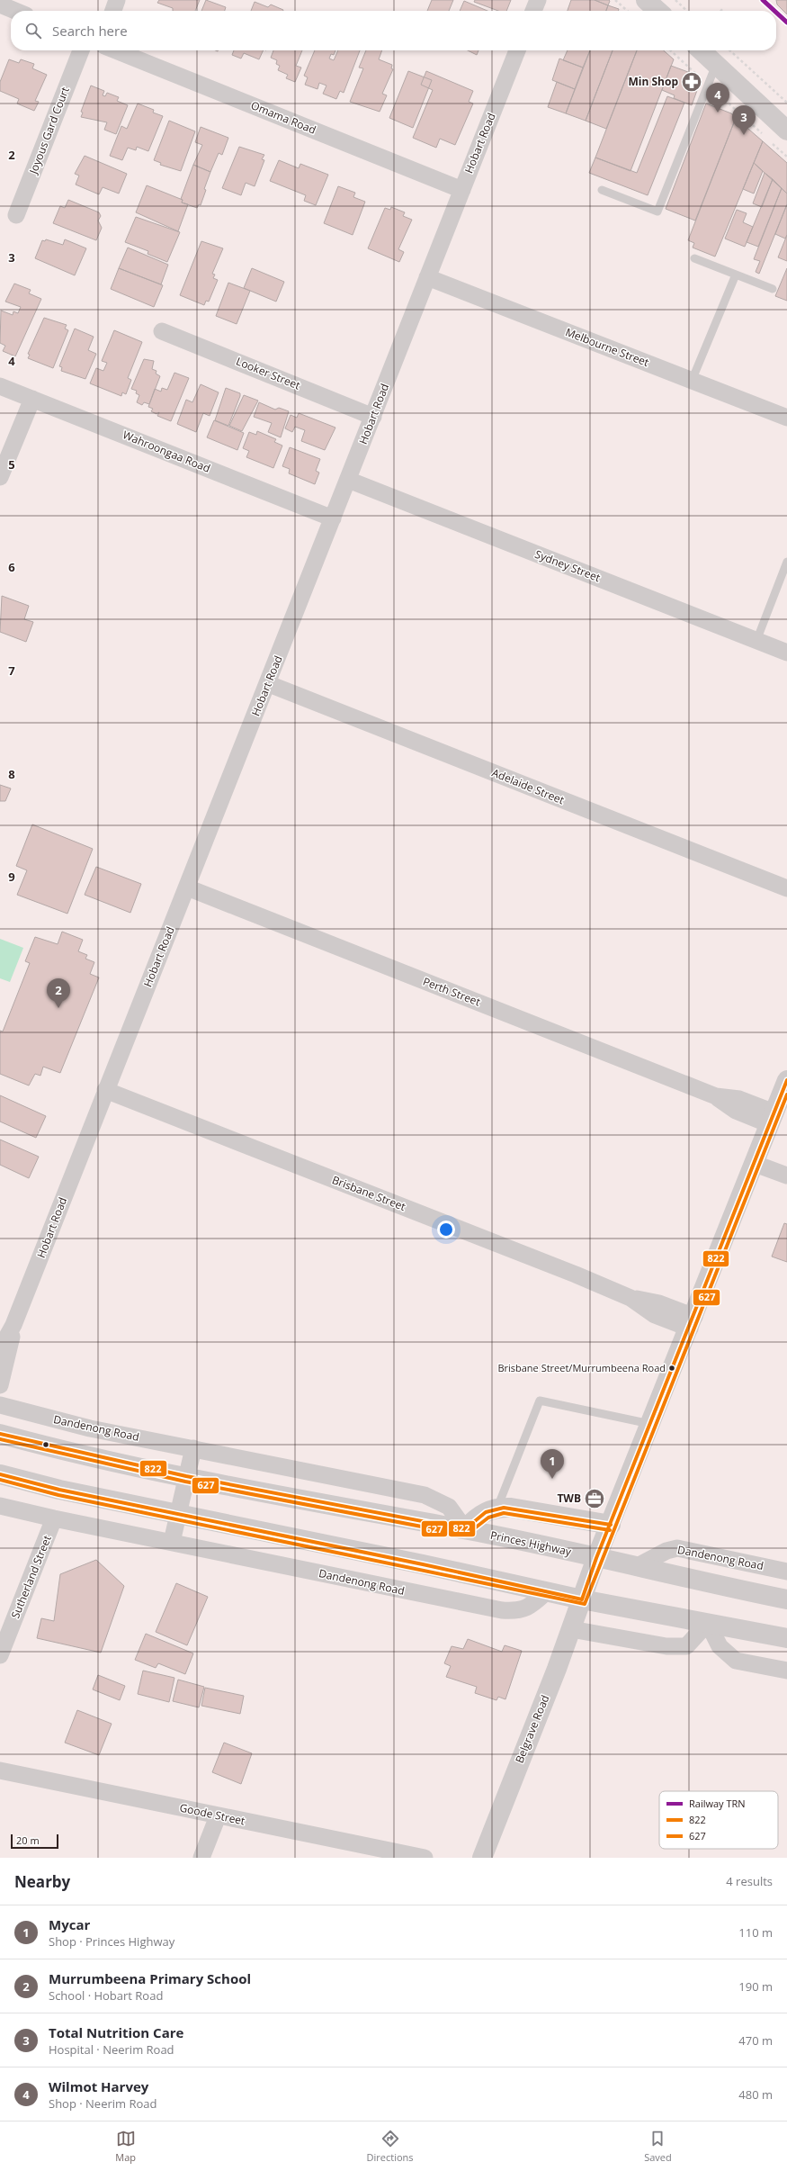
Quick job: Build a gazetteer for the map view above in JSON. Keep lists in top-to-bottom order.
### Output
{
  "streets": {
    "main road": ["Princes Highway", "Belgrave Road"],
    "street": [
      "Omama Road",
      "Joyous Gard Court",
      "Hobart Road",
      "Melbourne Street",
      "Looker Street",
      "Wahroongaa Road",
      "Sydney Street",
      "Adelaide Street",
      "Perth Street",
      "Brisbane Street",
      "Dandenong Road",
      "Sutherland Street",
      "Goode Street"
    ]
  },
  "crossings": [
    ["Omama Road", "Hobart Road"],
    ["Hobart Road", "Melbourne Street"],
    ["Hobart Road", "Looker Street"],
    ["Hobart Road", "Wahroongaa Road"],
    ["Hobart Road", "Sydney Street"],
    ["Hobart Road", "Adelaide Street"],
    ["Hobart Road", "Perth Street"],
    ["Hobart Road", "Brisbane Street"],
    ["Perth Street", "Belgrave Road"],
    ["Brisbane Street", "Belgrave Road"],
    ["Dandenong Road", "Princes Highway"],
    ["Dandenong Road", "Sutherland Street"],
    ["Princes Highway", "Belgrave Road"]
  ],
  "places": {
    "pharmacy": ["Min Shop"],
    "other": ["Brisbane Street/Murrumbeena Road"],
    "office": ["TWB"]
  },
  "lines": ["rail line TRN", "transit line 822", "transit line 627"],
  "legend": ["Railway TRN", "822", "627"],
  "scale_bar": "20 m",
  "page": {
    "search": "Search here",
    "pins": [
      "4",
      "3",
      "2",
      "1"
    ],
    "scale": "20 m",
    "heading": ["Nearby", "4 results"],
    "list": [
      {
        "mark": "1",
        "name": "Mycar",
        "note": "Shop · Princes Highway",
        "value": "110 m"
      },
      {
        "mark": "2",
        "name": "Murrumbeena Primary School",
        "note": "School · Hobart Road",
        "value": "190 m"
      },
      {
        "mark": "3",
        "name": "Total Nutrition Care",
        "note": "Hospital · Neerim Road",
        "value": "470 m"
      },
      {
        "mark": "4",
        "name": "Wilmot Harvey",
        "note": "Shop · Neerim Road",
        "value": "480 m"
      }
    ],
    "nav": ["Map", "Directions", "Saved"]
  },
  "grid": {
    "rows": [
      "2",
      "3",
      "4",
      "5",
      "6",
      "7",
      "8",
      "9"
    ]
  }
}
